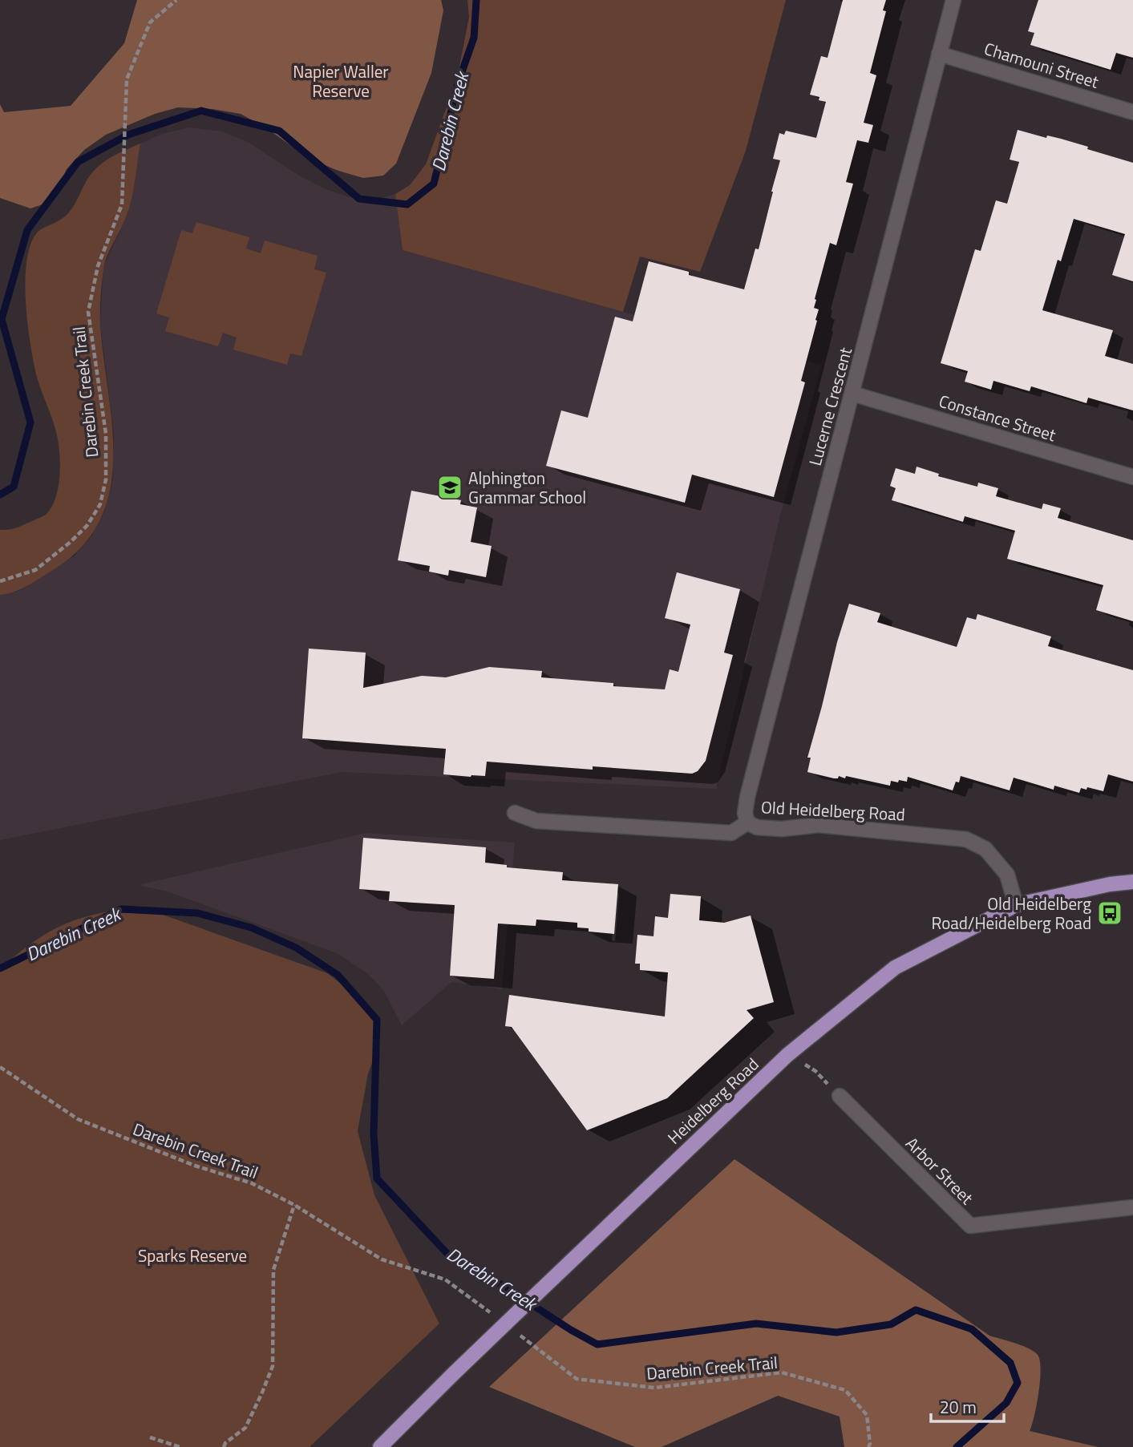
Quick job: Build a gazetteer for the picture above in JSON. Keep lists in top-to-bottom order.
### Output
{
  "streets": {
    "main road": ["Heidelberg Road"],
    "street": [
      "Chamouni Street",
      "Lucerne Crescent",
      "Constance Street",
      "Old Heidelberg Road",
      "Arbor Street"
    ],
    "path": ["Darebin Creek Trail"]
  },
  "crossings": [
    ["Chamouni Street", "Lucerne Crescent"],
    ["Lucerne Crescent", "Constance Street"],
    ["Lucerne Crescent", "Old Heidelberg Road"],
    ["Old Heidelberg Road", "Heidelberg Road"]
  ],
  "water": ["Darebin Creek"],
  "parks": ["Napier Waller Reserve", "Sparks Reserve"],
  "places": {
    "school or university": ["Alphington Grammar School"],
    "bus stop": ["Old Heidelberg Road/Heidelberg Road"]
  },
  "scale_bar": "20 m"
}
